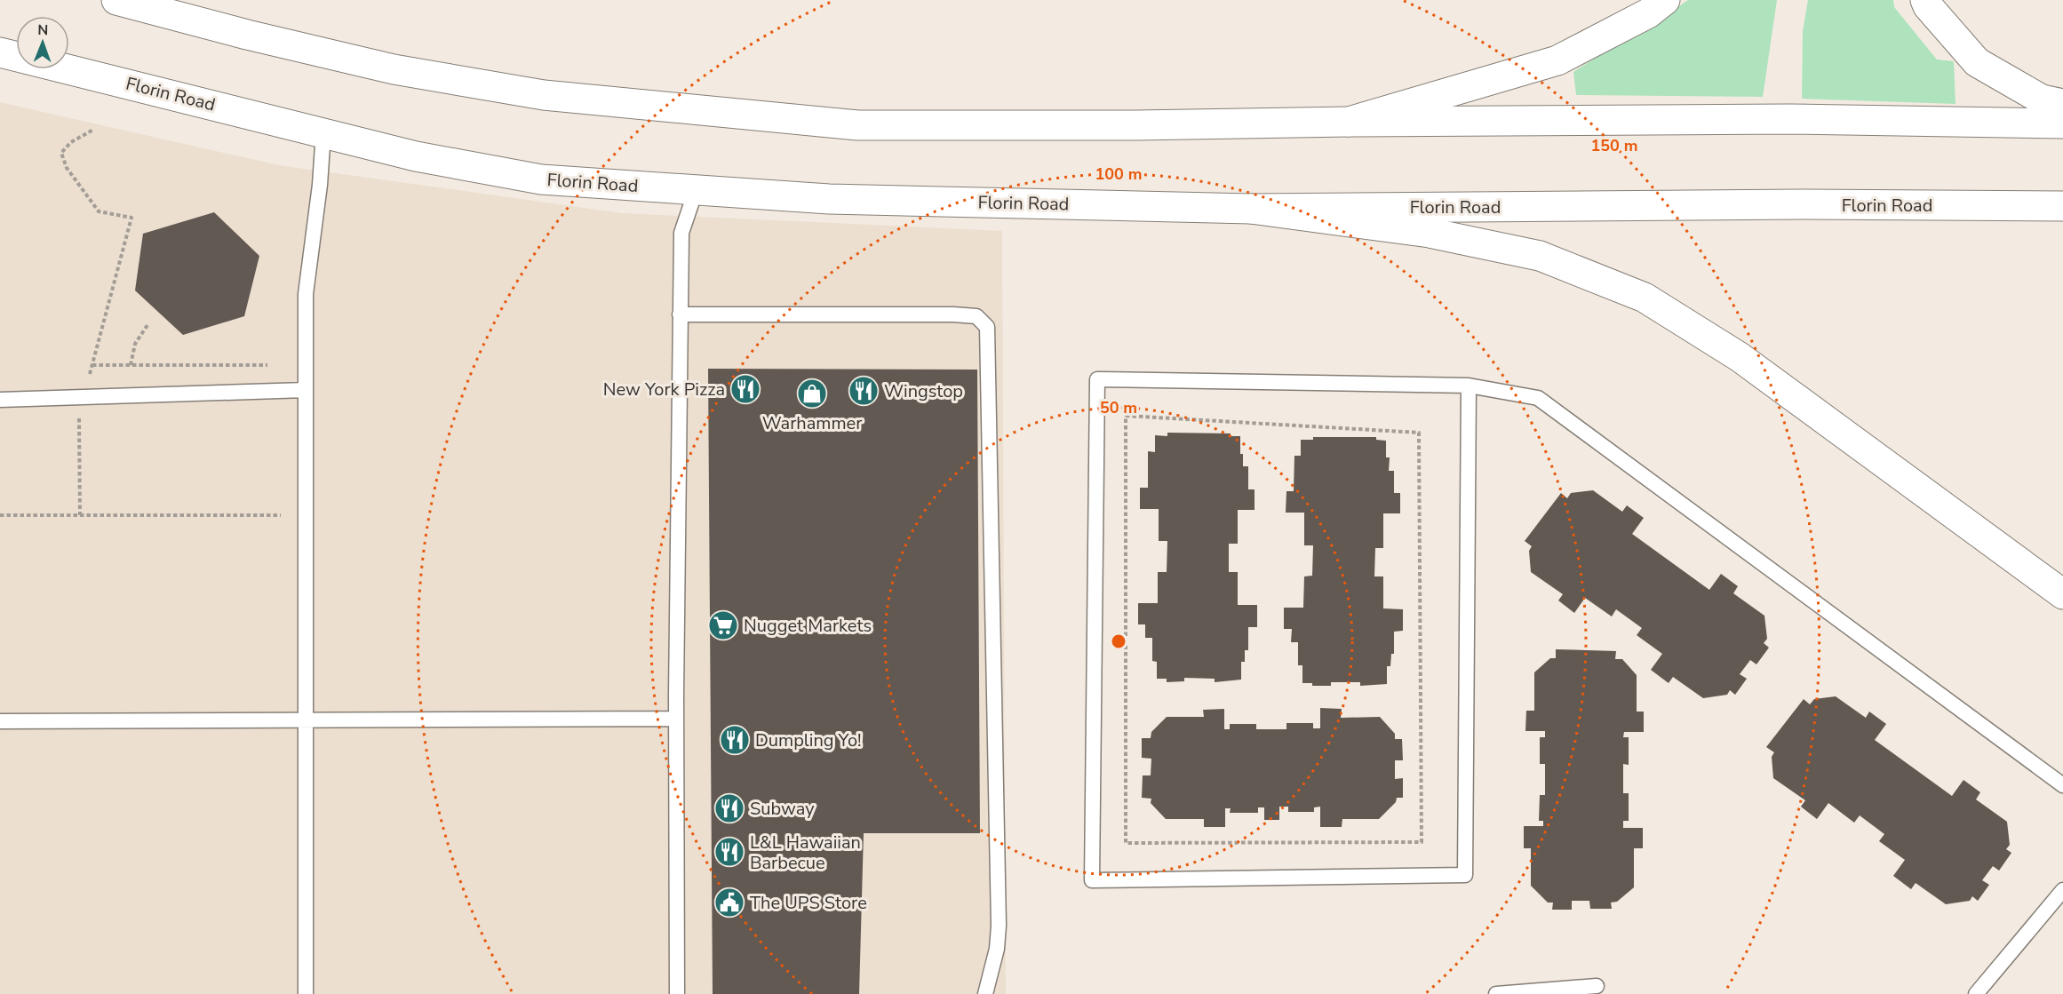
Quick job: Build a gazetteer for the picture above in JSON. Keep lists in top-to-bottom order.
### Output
{
  "streets": {
    "main road": ["Florin Road"]
  },
  "places": {
    "restaurant": [
      "New York Pizza",
      "Wingstop",
      "Dumpling Yo!",
      "Subway",
      "L&L Hawaiian Barbecue"
    ],
    "shop": ["Warhammer"],
    "supermarket": ["Nugget Markets"],
    "public building": ["The UPS Store"]
  },
  "north": "top",
  "rings": ["150 m", "100 m", "50 m"]
}
